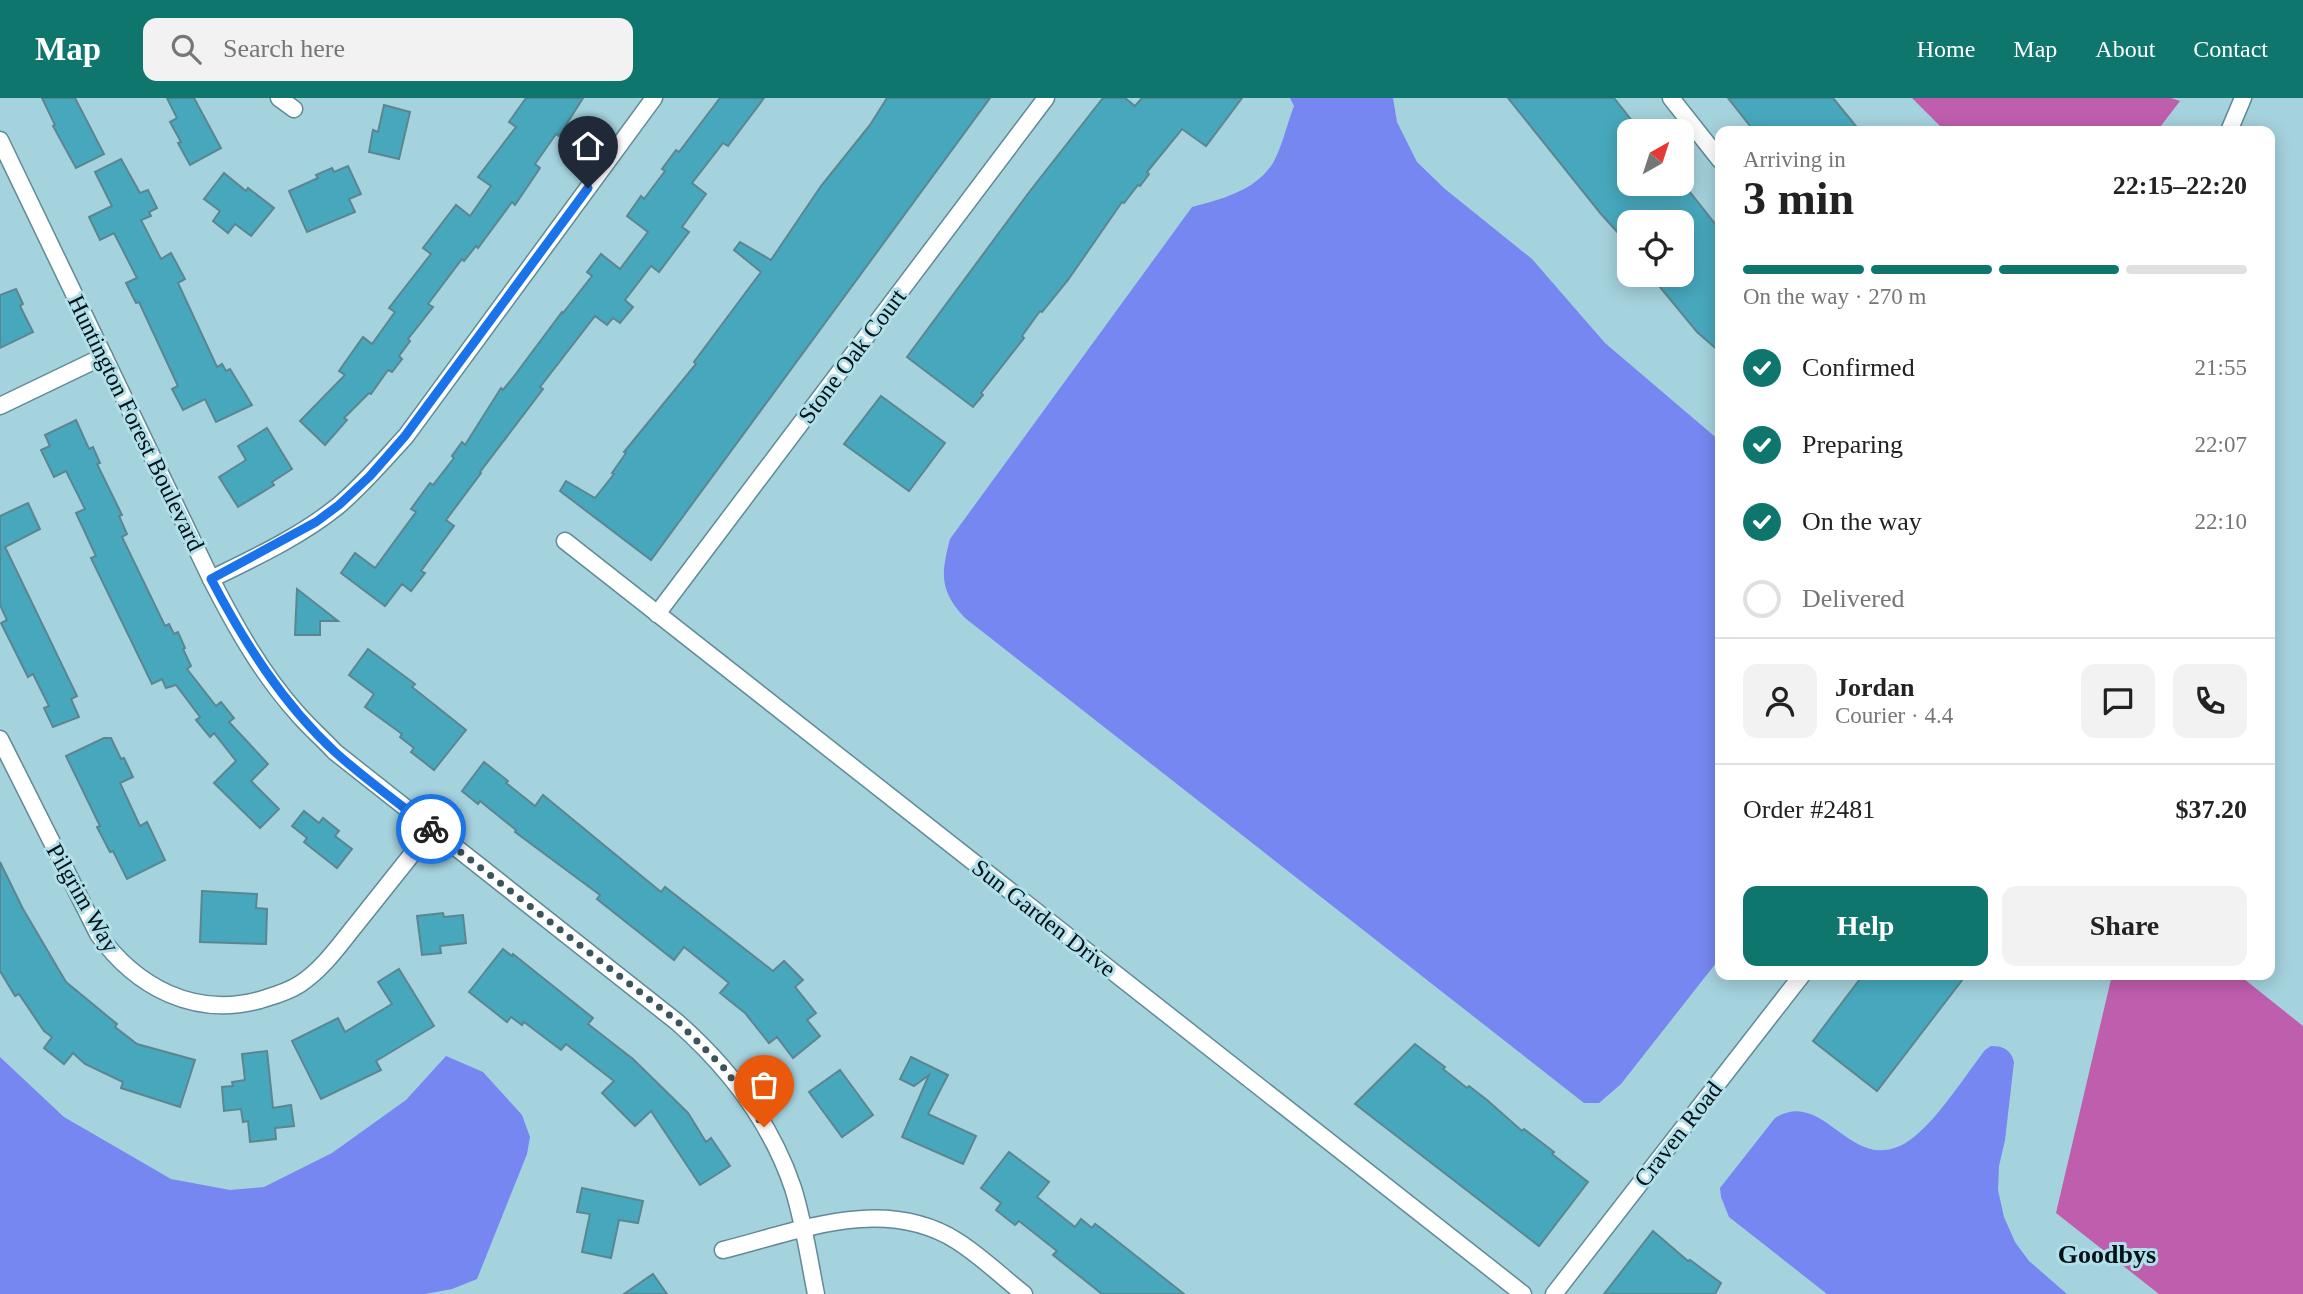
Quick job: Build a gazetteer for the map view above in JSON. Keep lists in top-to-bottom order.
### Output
{
  "streets": {
    "street": [
      "Stone Oak Court",
      "Huntington Forest Boulevard",
      "Pilgrim Way",
      "Sun Garden Drive",
      "Craven Road"
    ]
  },
  "crossings": [
    ["Stone Oak Court", "Sun Garden Drive"],
    ["Huntington Forest Boulevard", "Pilgrim Way"]
  ],
  "districts": ["Goodbys"],
  "north": "top right",
  "page": {
    "header": "Map",
    "search": "Search here",
    "nav": [
      "Home",
      "Map",
      "About",
      "Contact"
    ],
    "heading": ["3 min", "Arriving in", "22:15–22:20"],
    "panel": [
      "Jordan",
      "Courier · 4.4",
      "Order #2481",
      "$37.20"
    ],
    "bar": "On the way · 270 m",
    "list": [
      ["Confirmed", "21:55"],
      ["Preparing", "22:07"],
      ["On the way", "22:10"],
      "Delivered"
    ],
    "buttons": ["Help", "Share"]
  }
}
